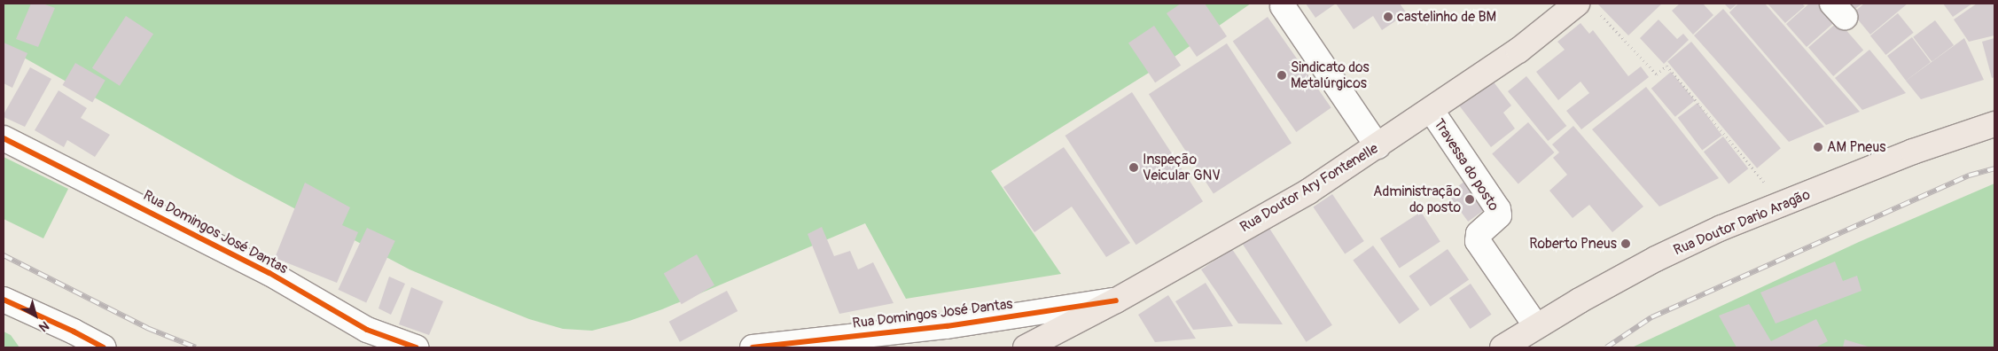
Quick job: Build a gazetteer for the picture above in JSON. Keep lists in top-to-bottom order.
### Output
{
  "streets": {
    "main road": ["Rua Doutor Ary Fontenelle", "Rua Doutor Dario Aragão"],
    "street": ["Travessa do posto", "Rua Domingos José Dantas"]
  },
  "crossings": [
    ["Travessa do posto", "Rua Doutor Ary Fontenelle"],
    ["Travessa do posto", "Rua Doutor Dario Aragão"],
    ["Rua Doutor Ary Fontenelle", "Rua Domingos José Dantas"]
  ],
  "places": [
    "castelinho de BM",
    "Sindicato dos Metalúrgicos",
    "AM Pneus",
    "Inspeção Veicular GNV",
    "Administração do posto",
    "Roberto Pneus"
  ],
  "north": "bottom right"
}
